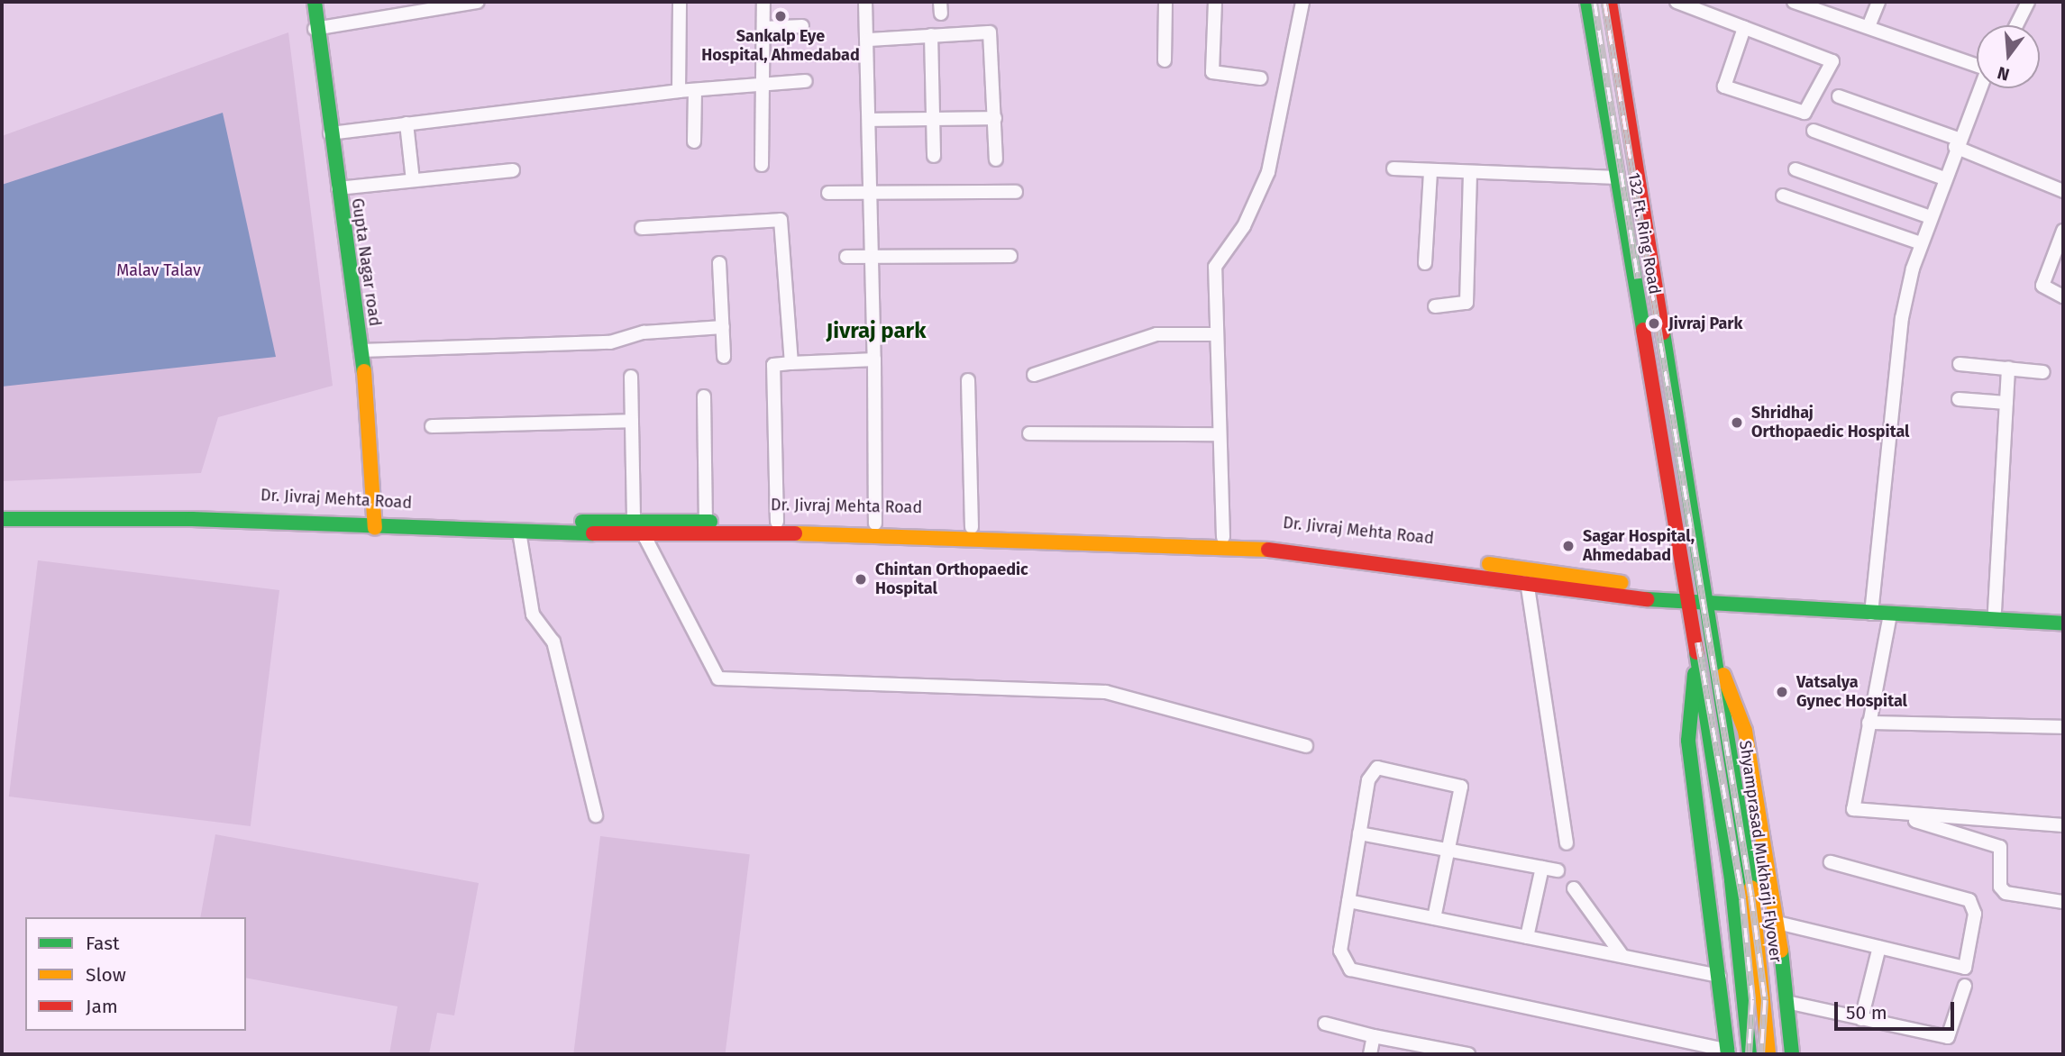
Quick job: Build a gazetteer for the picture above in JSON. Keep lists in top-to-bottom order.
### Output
{
  "streets": {
    "main road": [
      "132 Ft. Ring Road",
      "Gupta Nagar road",
      "Dr. Jivraj Mehta Road",
      "Shyamprasad Mukharji Flyover"
    ]
  },
  "crossings": [
    ["132 Ft. Ring Road", "Dr. Jivraj Mehta Road"],
    ["132 Ft. Ring Road", "Shyamprasad Mukharji Flyover"],
    ["Gupta Nagar road", "Dr. Jivraj Mehta Road"]
  ],
  "districts": ["Jivraj park"],
  "parks": ["Malav Talav"],
  "places": [
    "Sankalp Eye Hospital, Ahmedabad",
    "Jivraj Park",
    "Shridhaj Orthopaedic Hospital",
    "Sagar Hospital, Ahmedabad",
    "Chintan Orthopaedic Hospital",
    "Vatsalya Gynec Hospital"
  ],
  "legend": ["Fast", "Slow", "Jam"],
  "scale_bar": "50 m",
  "north": "bottom"
}
